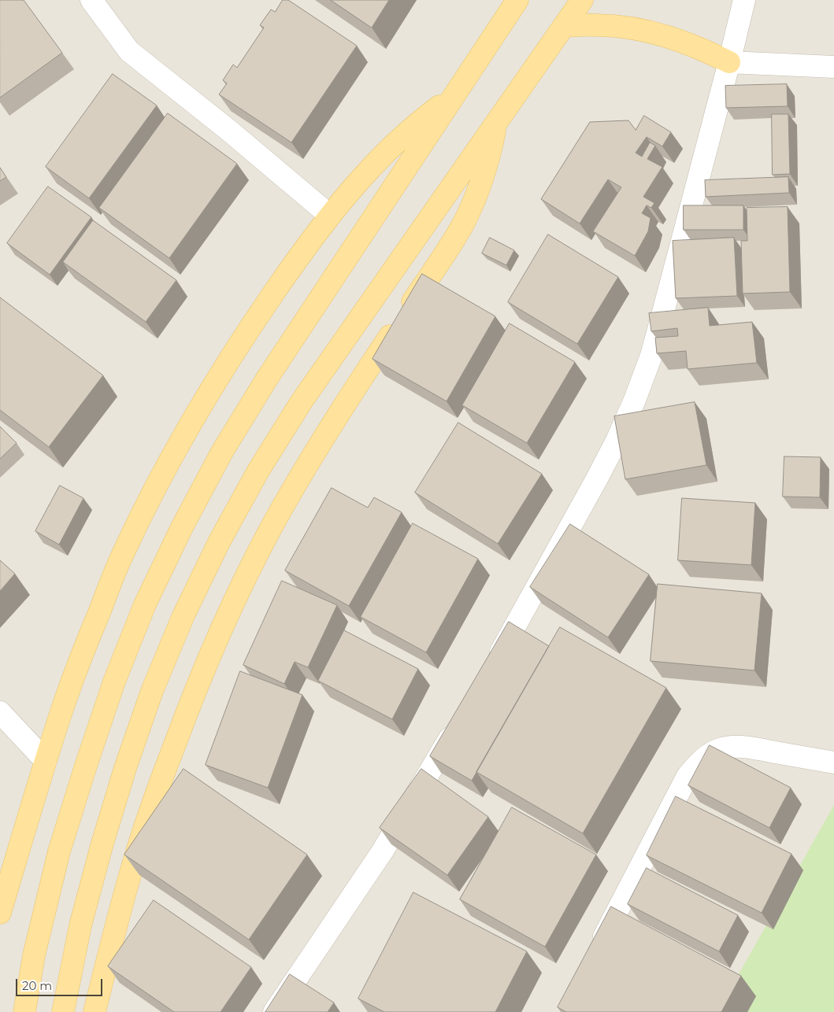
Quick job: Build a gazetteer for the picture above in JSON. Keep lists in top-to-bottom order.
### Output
{
  "scale_bar": "20 m"
}
